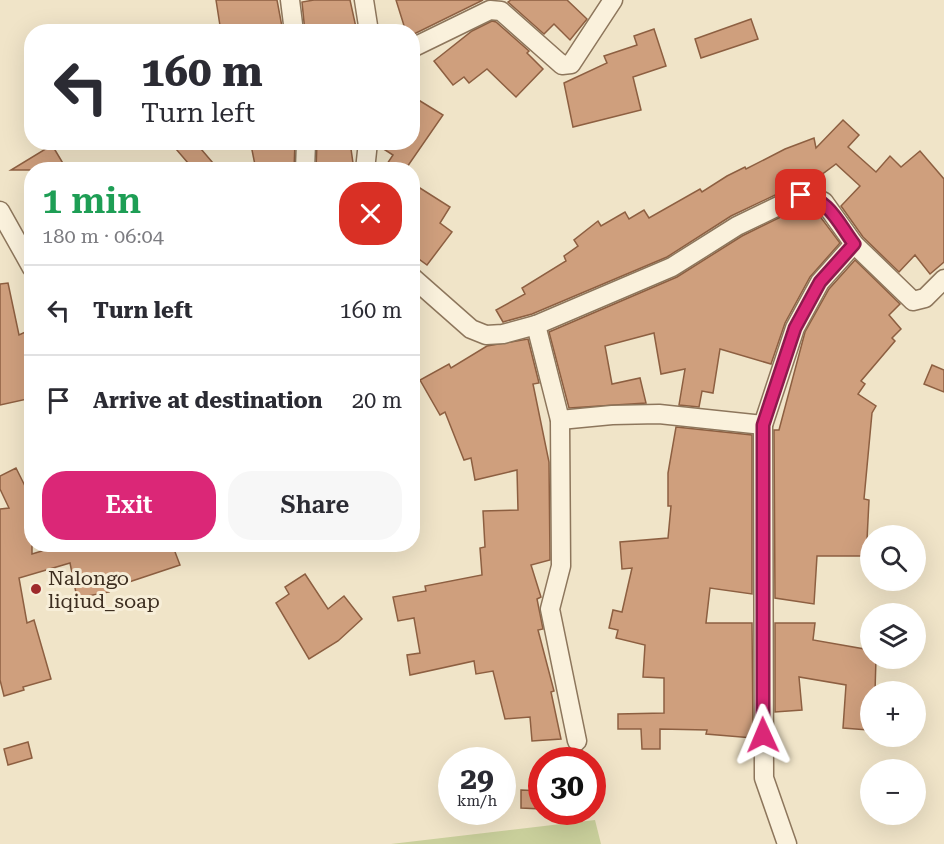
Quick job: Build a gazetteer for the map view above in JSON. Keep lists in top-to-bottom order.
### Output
{
  "places": ["Nalongo liqiud_soap"],
  "page": {
    "turn": ["160 m", "Turn left"],
    "heading": ["1 min", "180 m · 06:04"],
    "list": [
      {
        "name": "Turn left",
        "value": "160 m"
      },
      {
        "name": "Arrive at destination",
        "value": "20 m"
      }
    ],
    "buttons": ["Exit", "Share"],
    "map_buttons": ["+", "−"],
    "speed": "29 km/h",
    "limit": "30"
  }
}
